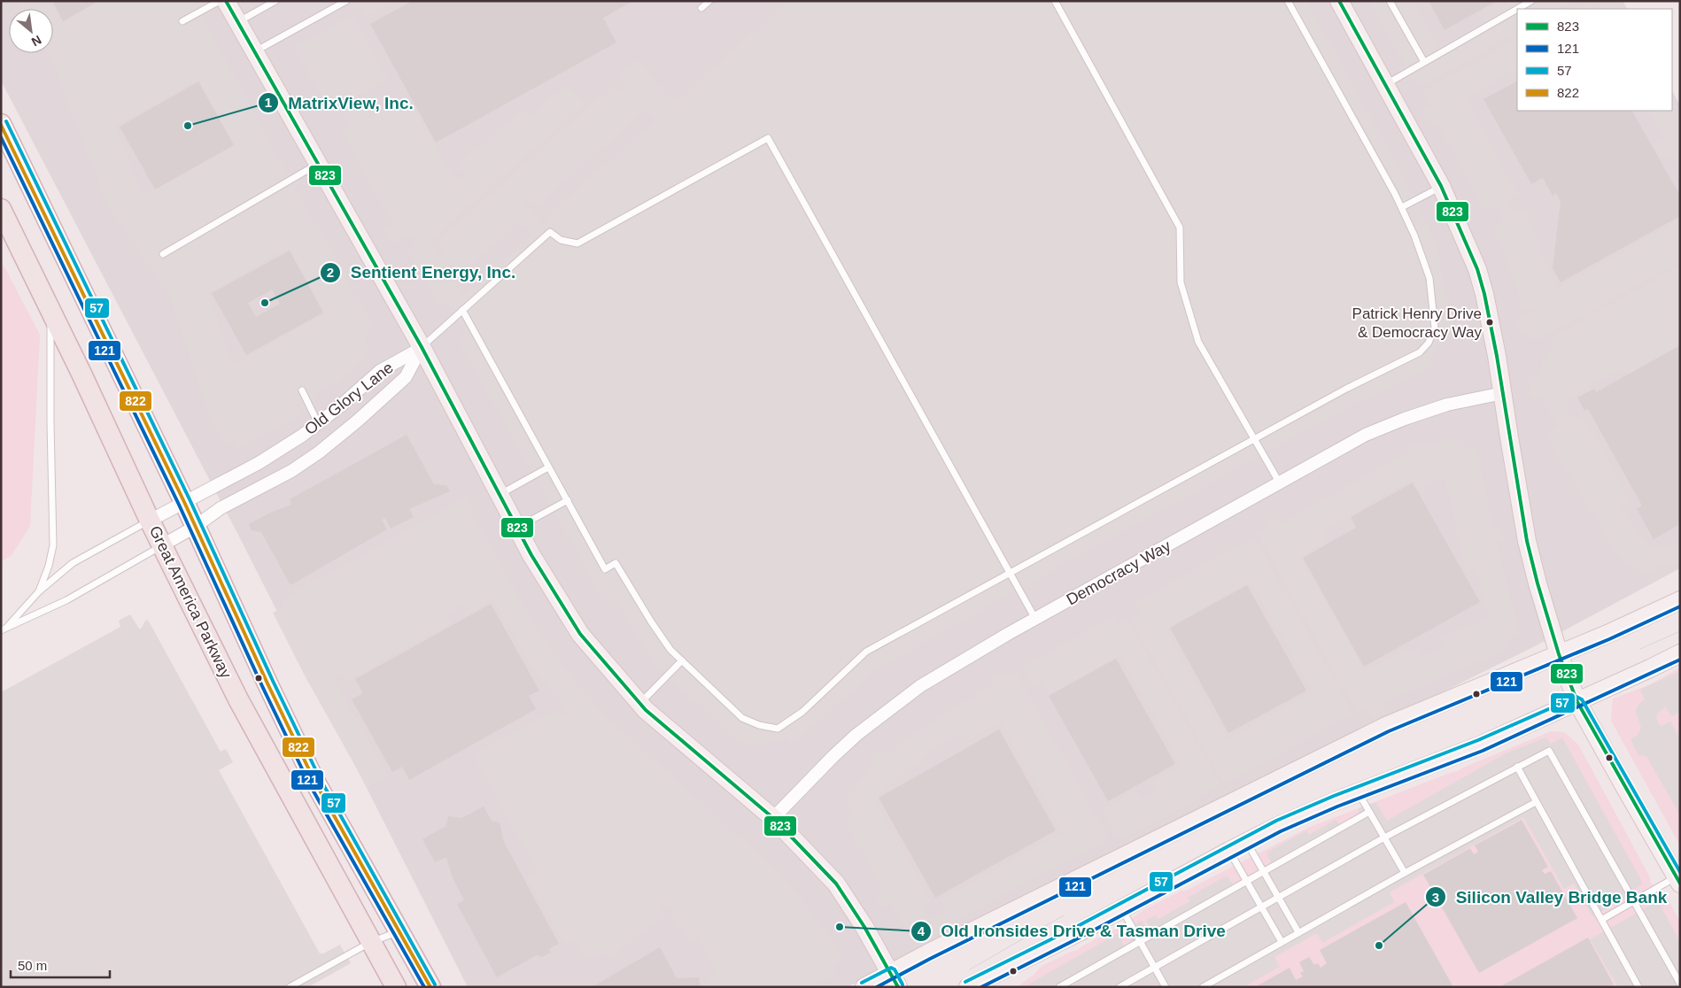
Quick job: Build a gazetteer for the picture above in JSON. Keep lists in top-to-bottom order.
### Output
{
  "streets": {
    "main road": ["Great America Parkway"],
    "street": ["Old Glory Lane", "Democracy Way"]
  },
  "crossings": [
    ["Old Glory Lane", "Great America Parkway"]
  ],
  "places": [
    "MatrixView, Inc.",
    "Sentient Energy, Inc.",
    "Patrick Henry Drive & Democracy Way",
    "Old Ironsides Drive & Tasman Drive",
    "Silicon Valley Bridge Bank"
  ],
  "lines": [
    "transit line 823",
    "transit line 57",
    "transit line 822",
    "transit line 121"
  ],
  "legend": [
    "823",
    "121",
    "57",
    "822"
  ],
  "scale_bar": "50 m",
  "north": "bottom right"
}
